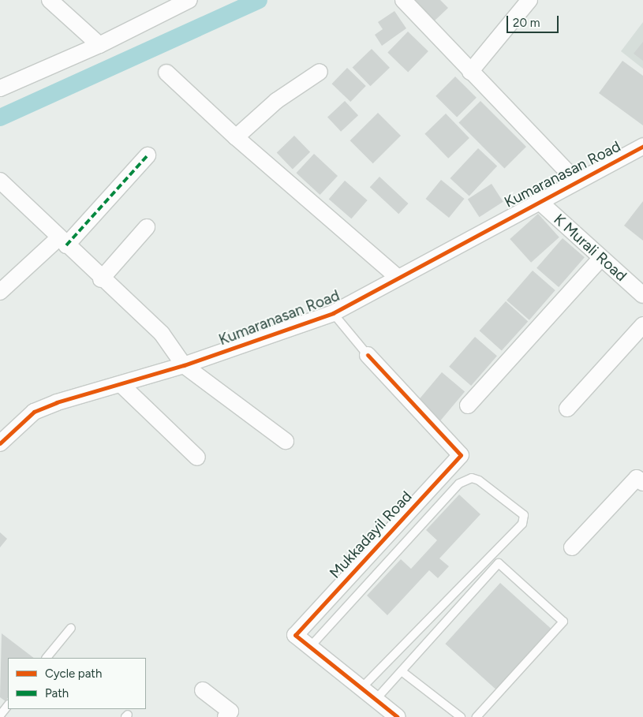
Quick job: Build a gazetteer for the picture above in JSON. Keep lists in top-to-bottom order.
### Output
{
  "streets": {
    "street": ["Kumaranasan Road", "K Murali Road", "Mukkadayil Road"]
  },
  "crossings": [
    ["Kumaranasan Road", "K Murali Road"]
  ],
  "legend": ["Cycle path", "Path"],
  "scale_bar": "20 m"
}
